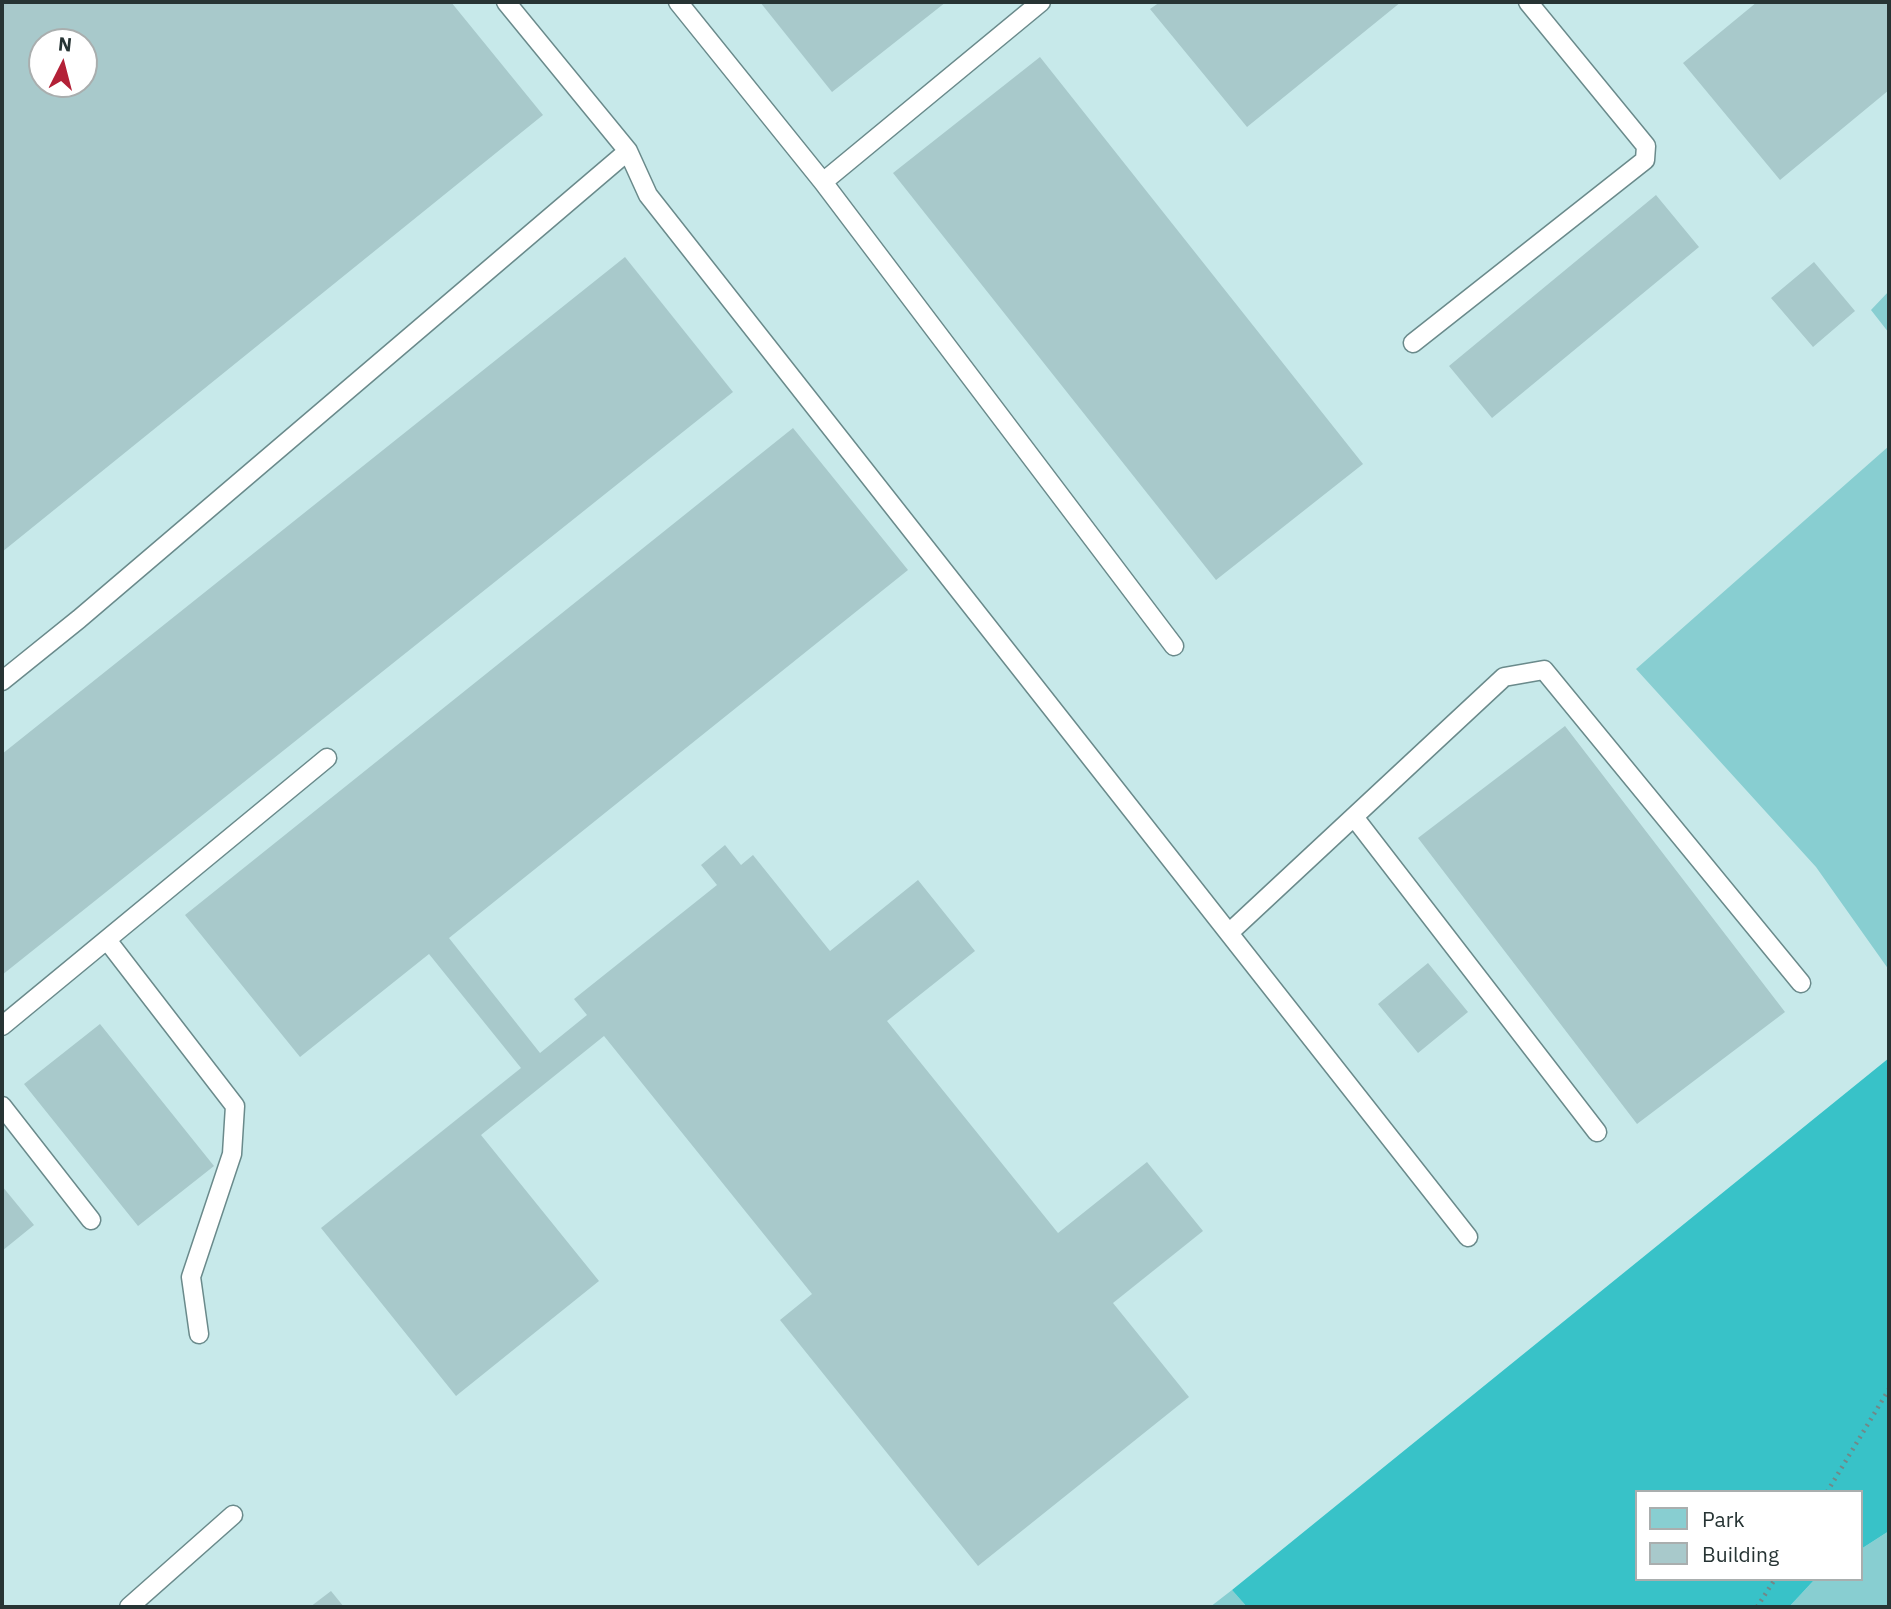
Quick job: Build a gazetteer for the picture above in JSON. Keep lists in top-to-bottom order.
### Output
{
  "legend": ["Park", "Building"],
  "north": "top"
}
